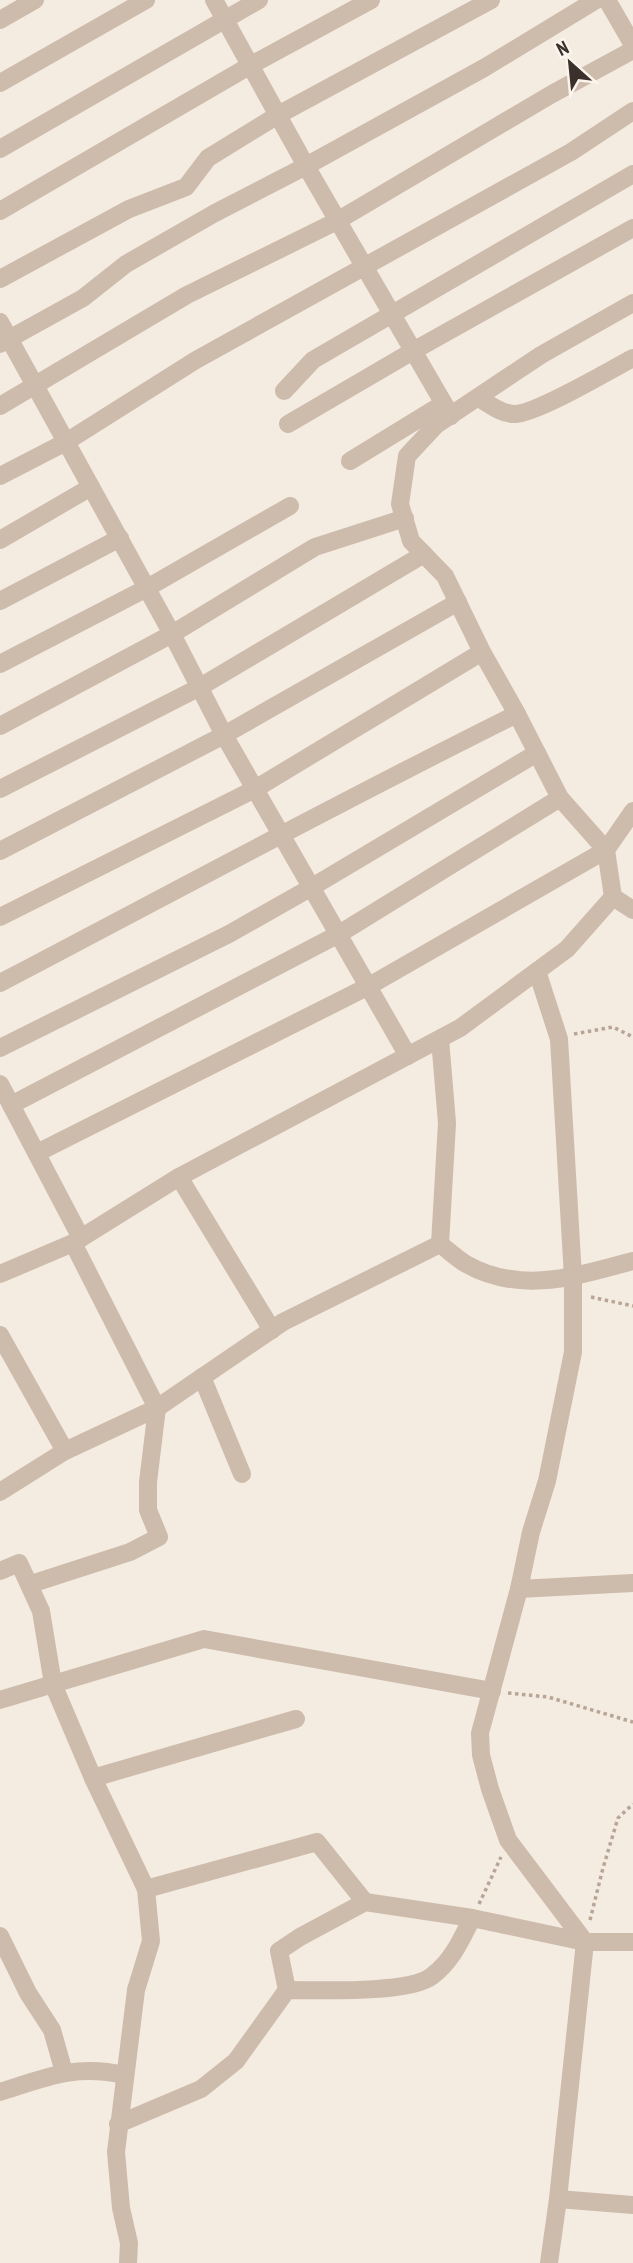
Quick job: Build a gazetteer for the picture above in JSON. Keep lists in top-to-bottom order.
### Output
{
  "north": "top left"
}
